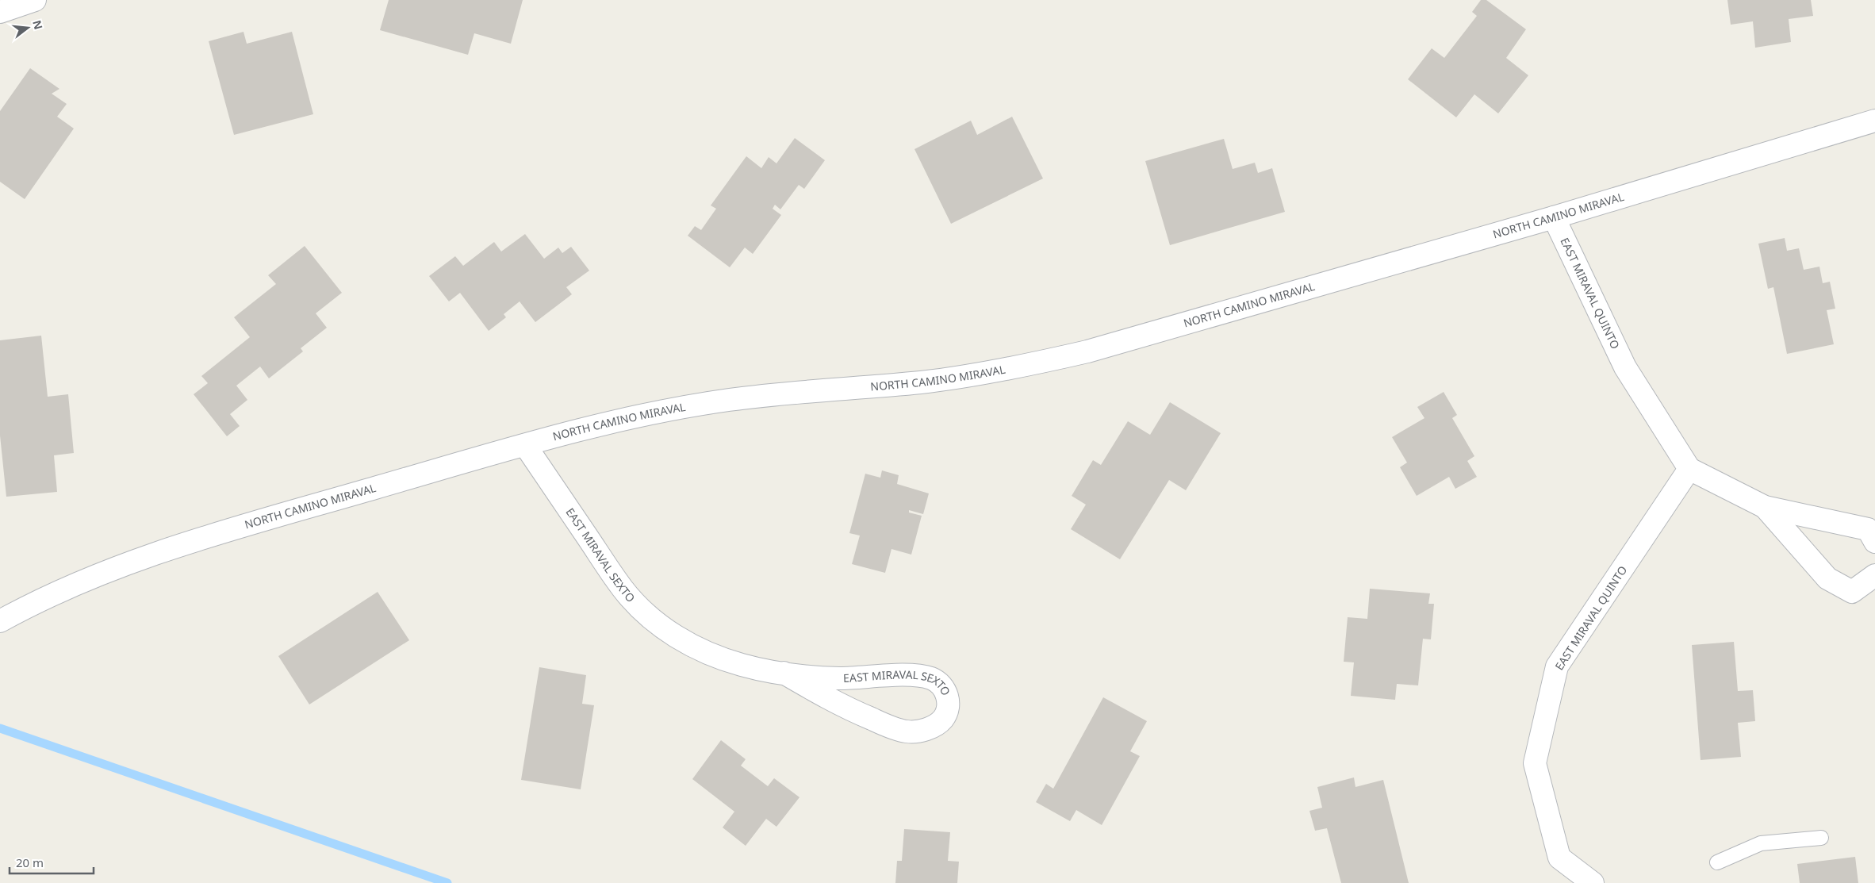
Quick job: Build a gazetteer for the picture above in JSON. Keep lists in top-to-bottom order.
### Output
{
  "streets": {
    "street": ["NORTH CAMINO MIRAVAL", "EAST MIRAVAL QUINTO", "EAST MIRAVAL SEXTO"]
  },
  "crossings": [
    ["NORTH CAMINO MIRAVAL", "EAST MIRAVAL QUINTO"],
    ["NORTH CAMINO MIRAVAL", "EAST MIRAVAL SEXTO"]
  ],
  "scale_bar": "20 m",
  "north": "right"
}
